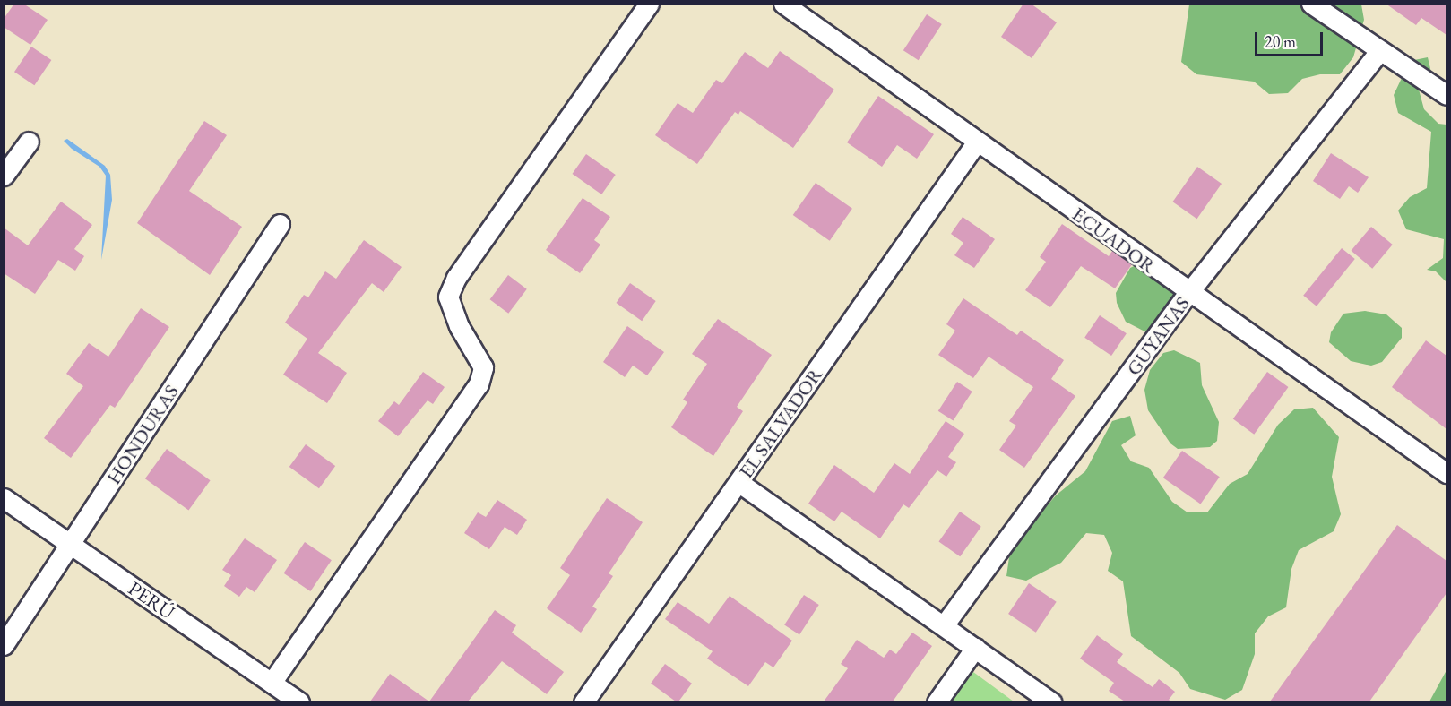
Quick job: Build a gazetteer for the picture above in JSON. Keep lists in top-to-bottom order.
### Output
{
  "streets": {
    "street": [
      "ECUADOR",
      "GUYANAS",
      "EL SALVADOR",
      "HONDURAS",
      "PERÚ"
    ]
  },
  "crossings": [
    ["ECUADOR", "GUYANAS"],
    ["ECUADOR", "EL SALVADOR"],
    ["HONDURAS", "PERÚ"]
  ],
  "scale_bar": "20 m"
}
